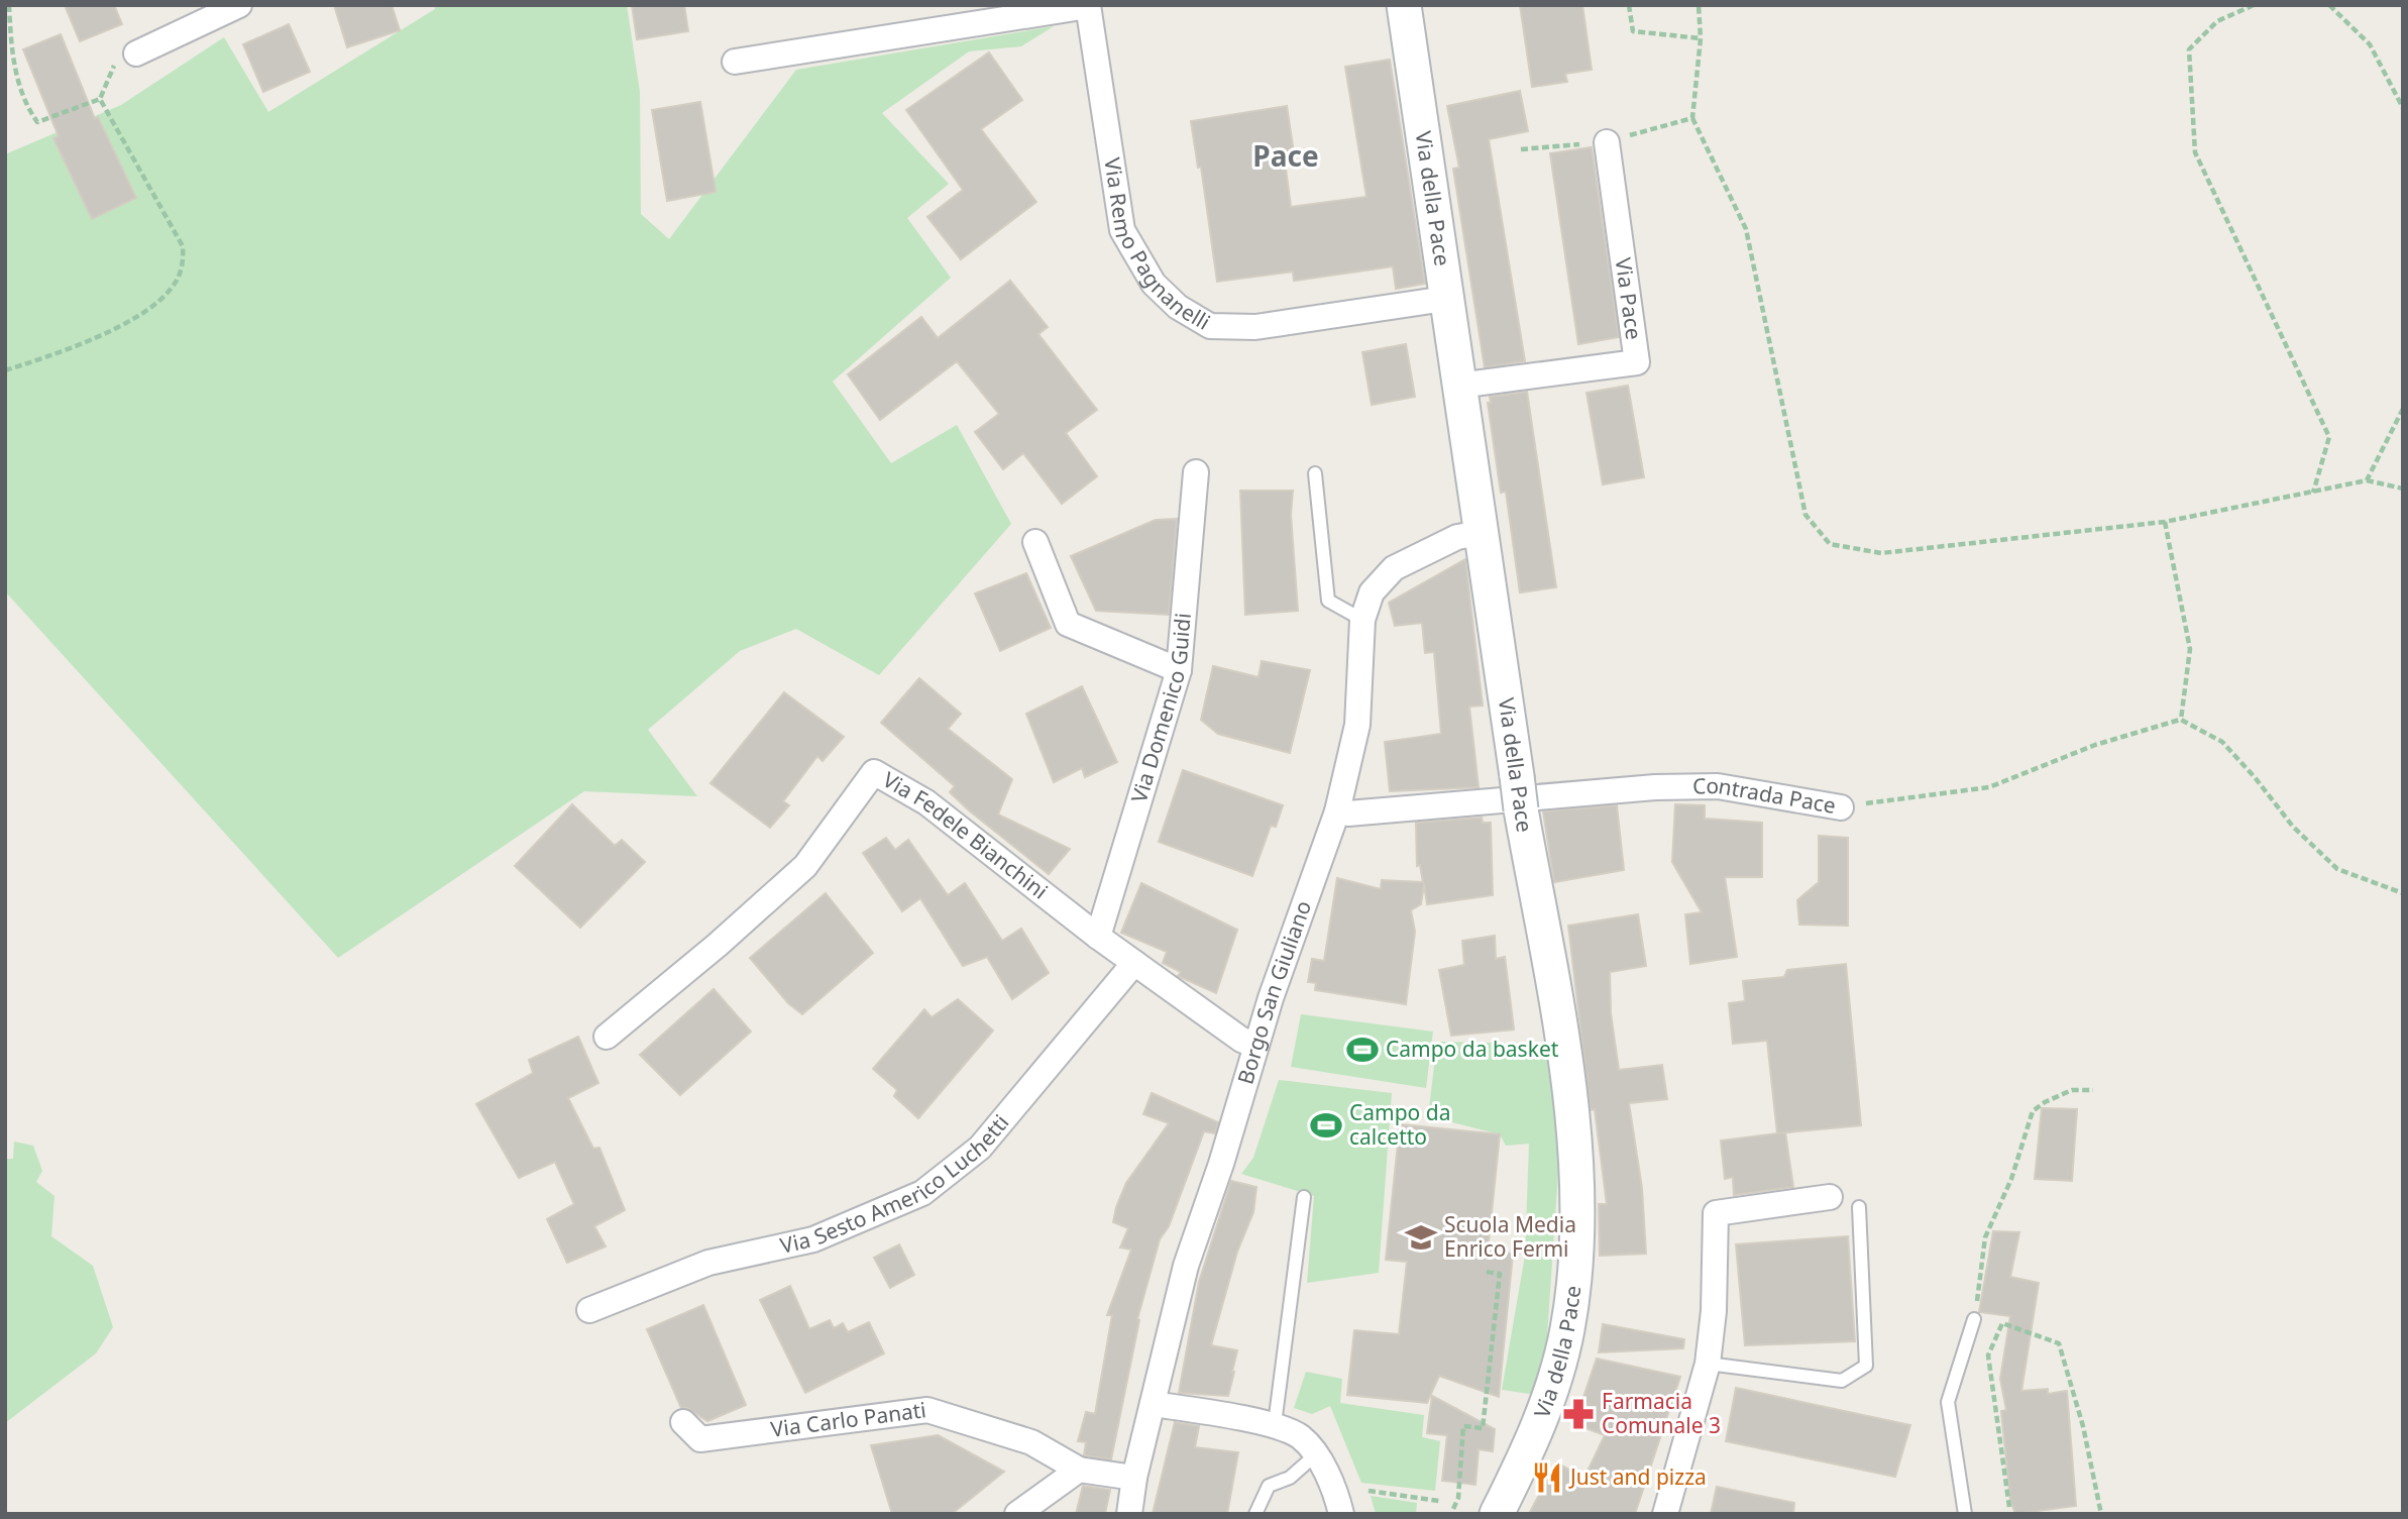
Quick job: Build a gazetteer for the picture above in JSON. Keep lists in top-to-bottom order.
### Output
{
  "streets": {
    "main road": ["Via della Pace"],
    "street": [
      "Via Remo Pagnanelli",
      "Via Pace",
      "Via Domenico Guidi",
      "Contrada Pace",
      "Via Fedele Bianchini",
      "Borgo San Giuliano",
      "Via Sesto Americo Luchetti",
      "Via Carlo Panati"
    ]
  },
  "crossings": [
    ["Via della Pace", "Via Remo Pagnanelli"],
    ["Via della Pace", "Via Pace"],
    ["Via della Pace", "Borgo San Giuliano"],
    ["Via Domenico Guidi", "Via Fedele Bianchini"],
    ["Contrada Pace", "Borgo San Giuliano"],
    ["Via Fedele Bianchini", "Borgo San Giuliano"],
    ["Via Fedele Bianchini", "Via Sesto Americo Luchetti"],
    ["Borgo San Giuliano", "Via Carlo Panati"]
  ],
  "districts": ["Pace"],
  "places": {
    "sports": ["Campo da basket", "Campo da calcetto"],
    "school or university": ["Scuola Media Enrico Fermi"],
    "pharmacy": ["Farmacia Comunale 3"],
    "restaurant": ["Just and pizza"]
  }
}
